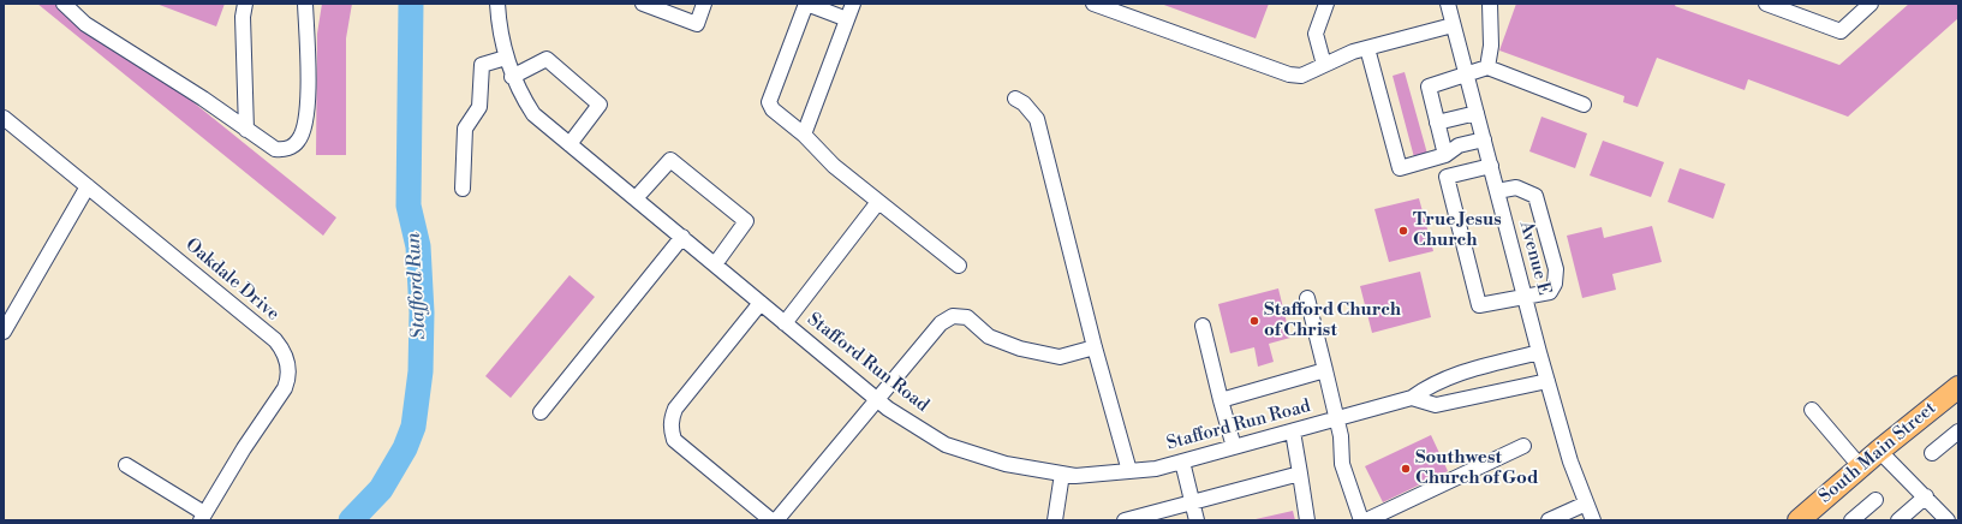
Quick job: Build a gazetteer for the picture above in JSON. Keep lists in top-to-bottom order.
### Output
{
  "streets": {
    "highway": ["South Main Street"],
    "street": ["Avenue E", "Oakdale Drive", "Stafford Run Road"]
  },
  "crossings": [
    ["Avenue E", "Stafford Run Road"]
  ],
  "water": ["Stafford Run"],
  "places": ["True Jesus Church", "Stafford Church of Christ", "Southwest Church of God"]
}
